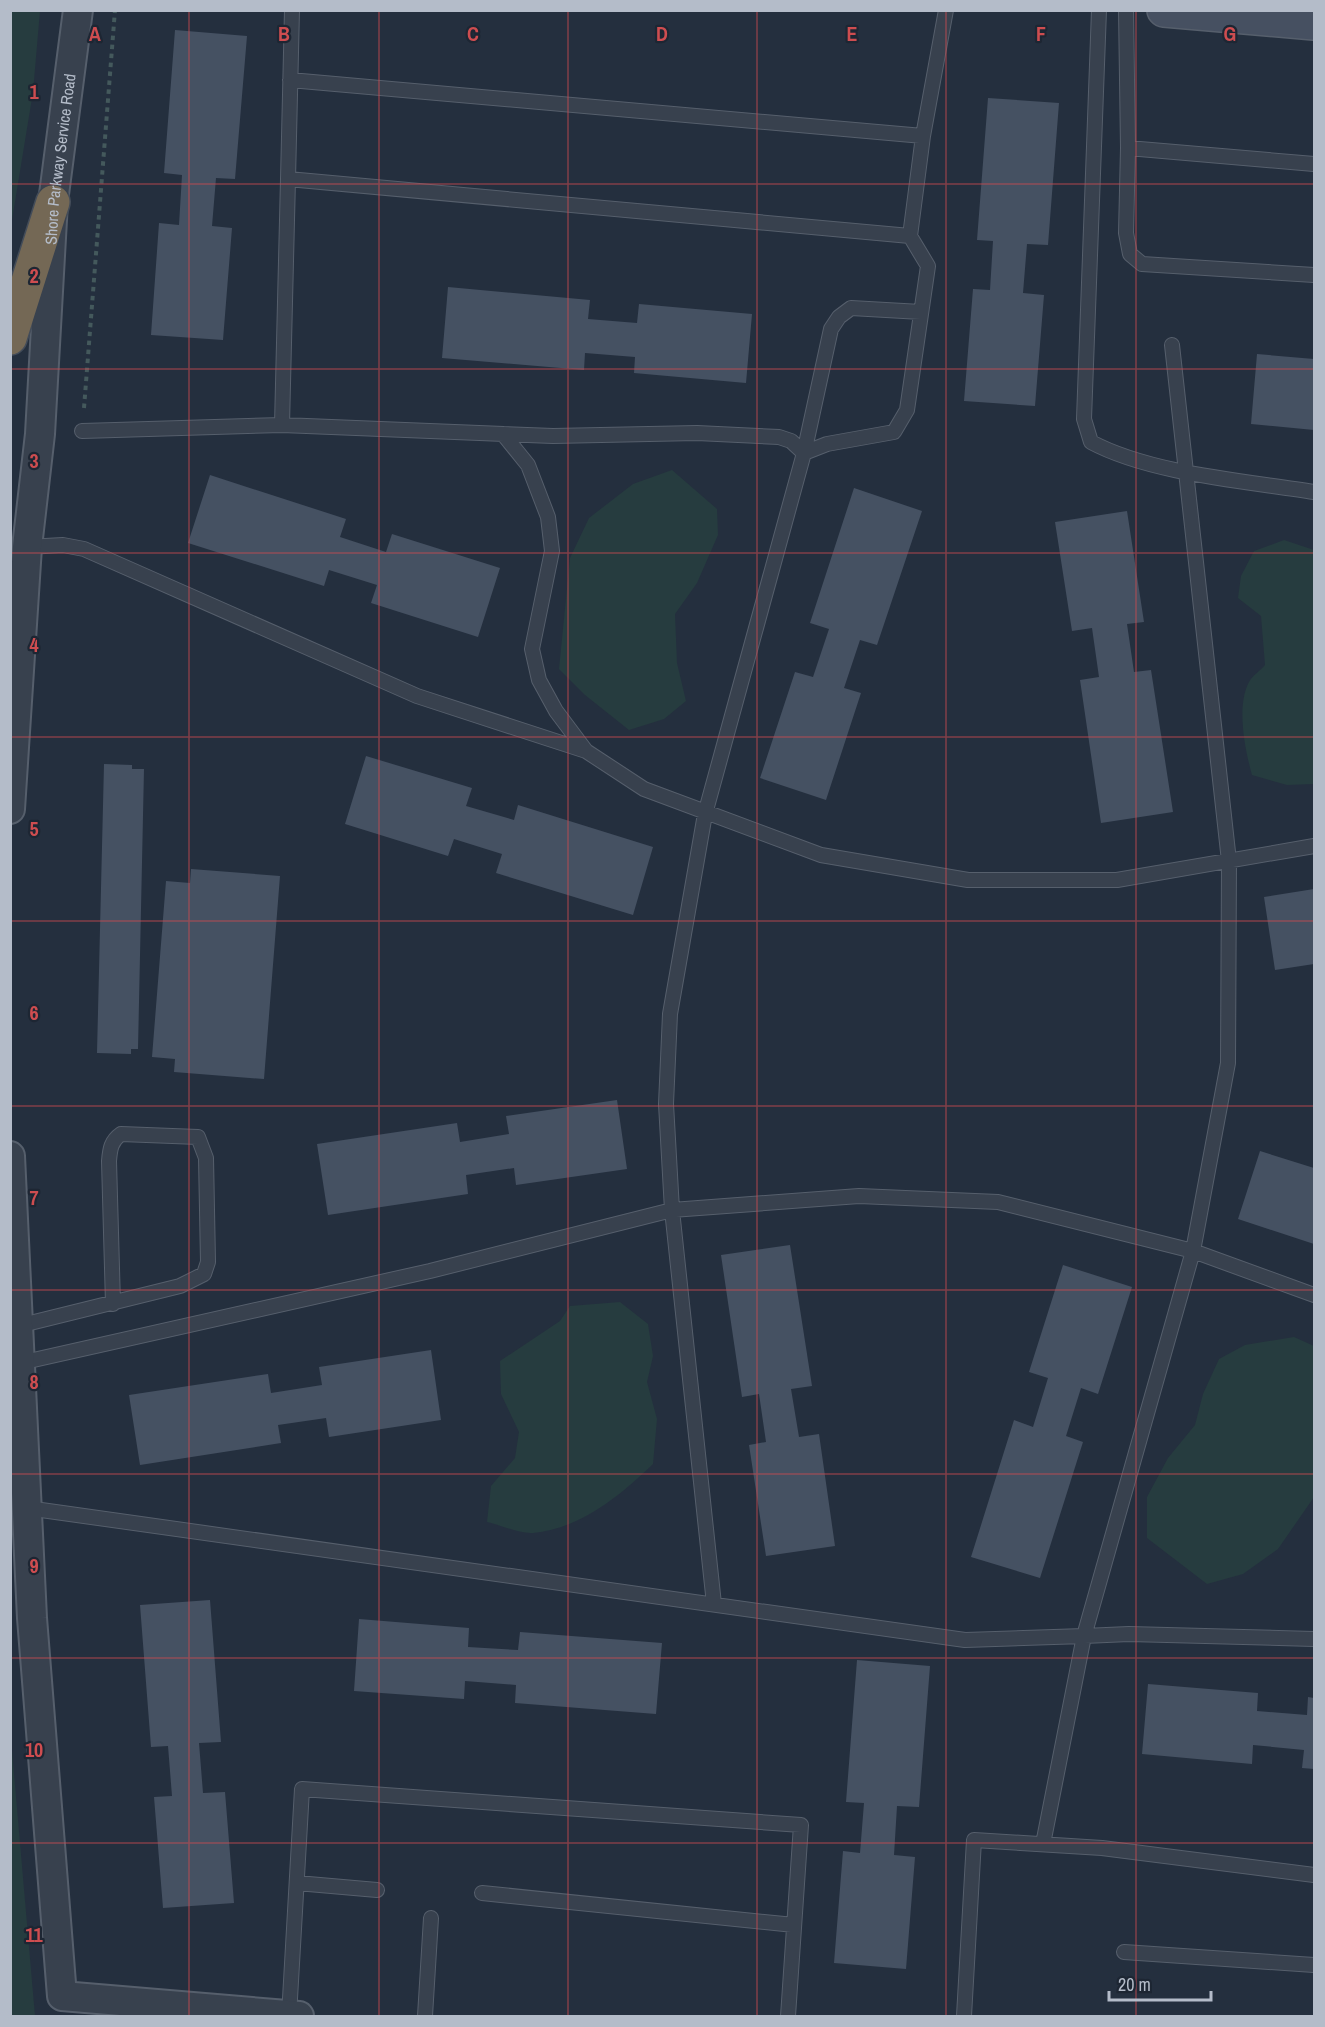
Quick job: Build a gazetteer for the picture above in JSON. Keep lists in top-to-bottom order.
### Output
{
  "streets": {
    "street": ["Shore Parkway Service Road"]
  },
  "scale_bar": "20 m",
  "grid": {
    "columns": [
      "A",
      "B",
      "C",
      "D",
      "E",
      "F",
      "G"
    ],
    "rows": [
      "1",
      "2",
      "3",
      "4",
      "5",
      "6",
      "7",
      "8",
      "9",
      "10",
      "11"
    ]
  }
}
